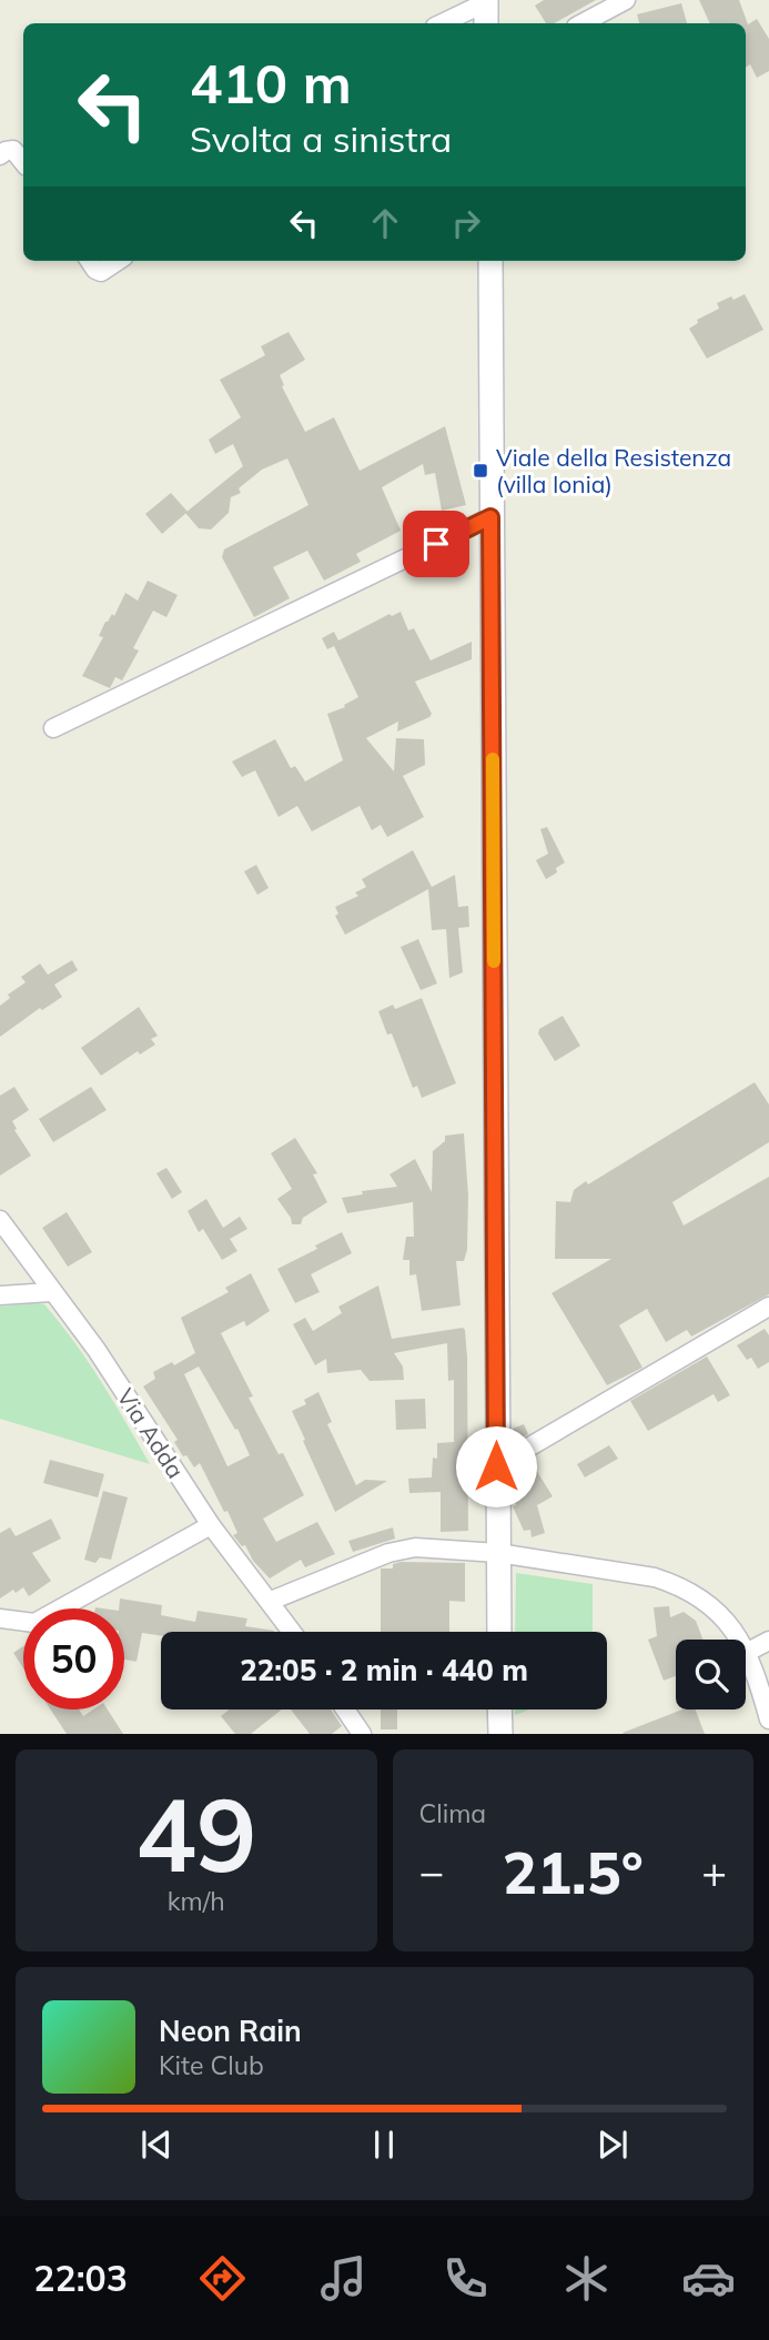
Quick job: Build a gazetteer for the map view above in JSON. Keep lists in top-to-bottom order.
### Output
{
  "streets": {
    "street": ["Via Adda"]
  },
  "places": {
    "transit": ["Viale della Resistenza (villa Ionia)"]
  },
  "page": {
    "turn": ["410 m", "Svolta a sinistra"],
    "limit": "50",
    "trip": "22:05 · 2 min · 440 m",
    "tile": [
      ["49", "km/h"],
      "Clima"
    ],
    "heat": ["−", "21.5°", "+"],
    "song": ["Neon Rain", "Kite Club"],
    "tabs": "22:03"
  }
}
